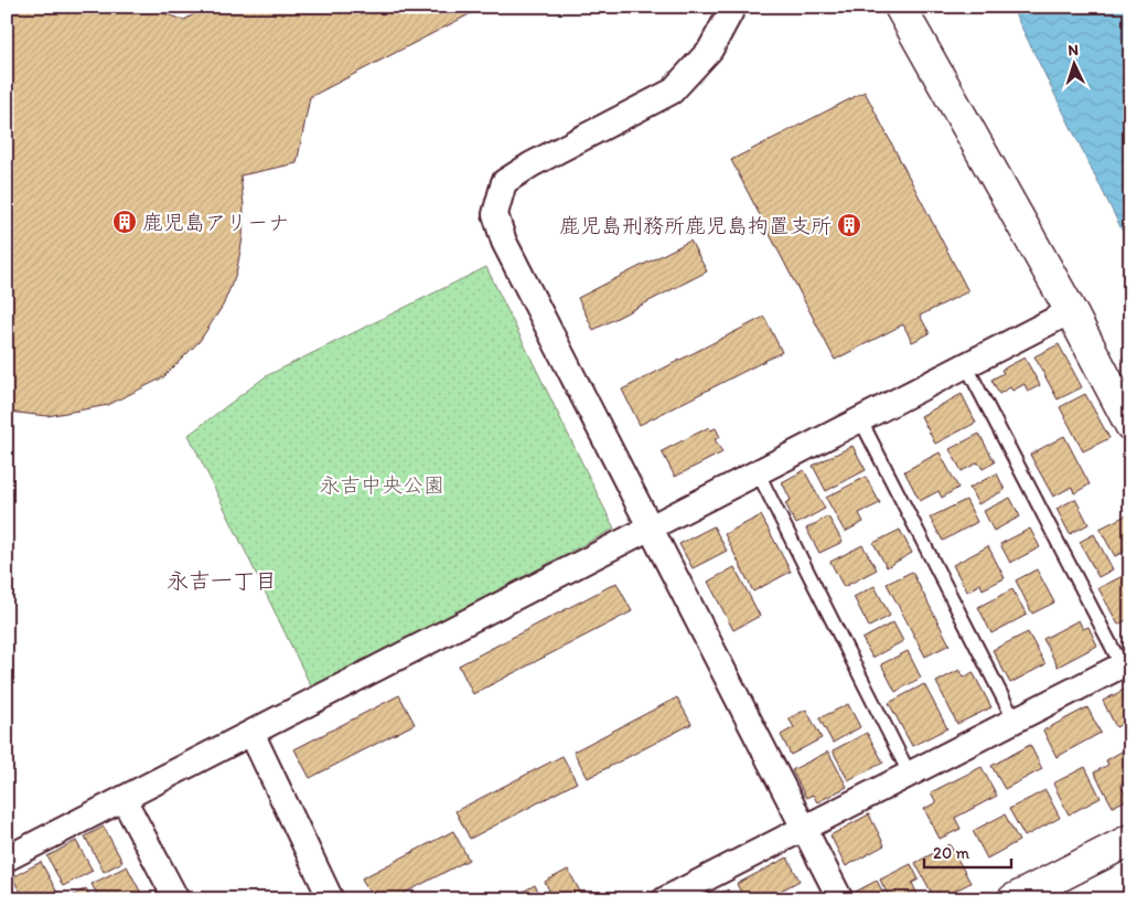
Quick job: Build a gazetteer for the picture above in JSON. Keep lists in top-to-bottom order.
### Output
{
  "districts": ["永吉一丁目"],
  "parks": ["永吉中央公園"],
  "places": {
    "building": ["鹿児島アリーナ", "鹿児島刑務所鹿児島拘置支所"]
  },
  "scale_bar": "20 m",
  "north": "top"
}
